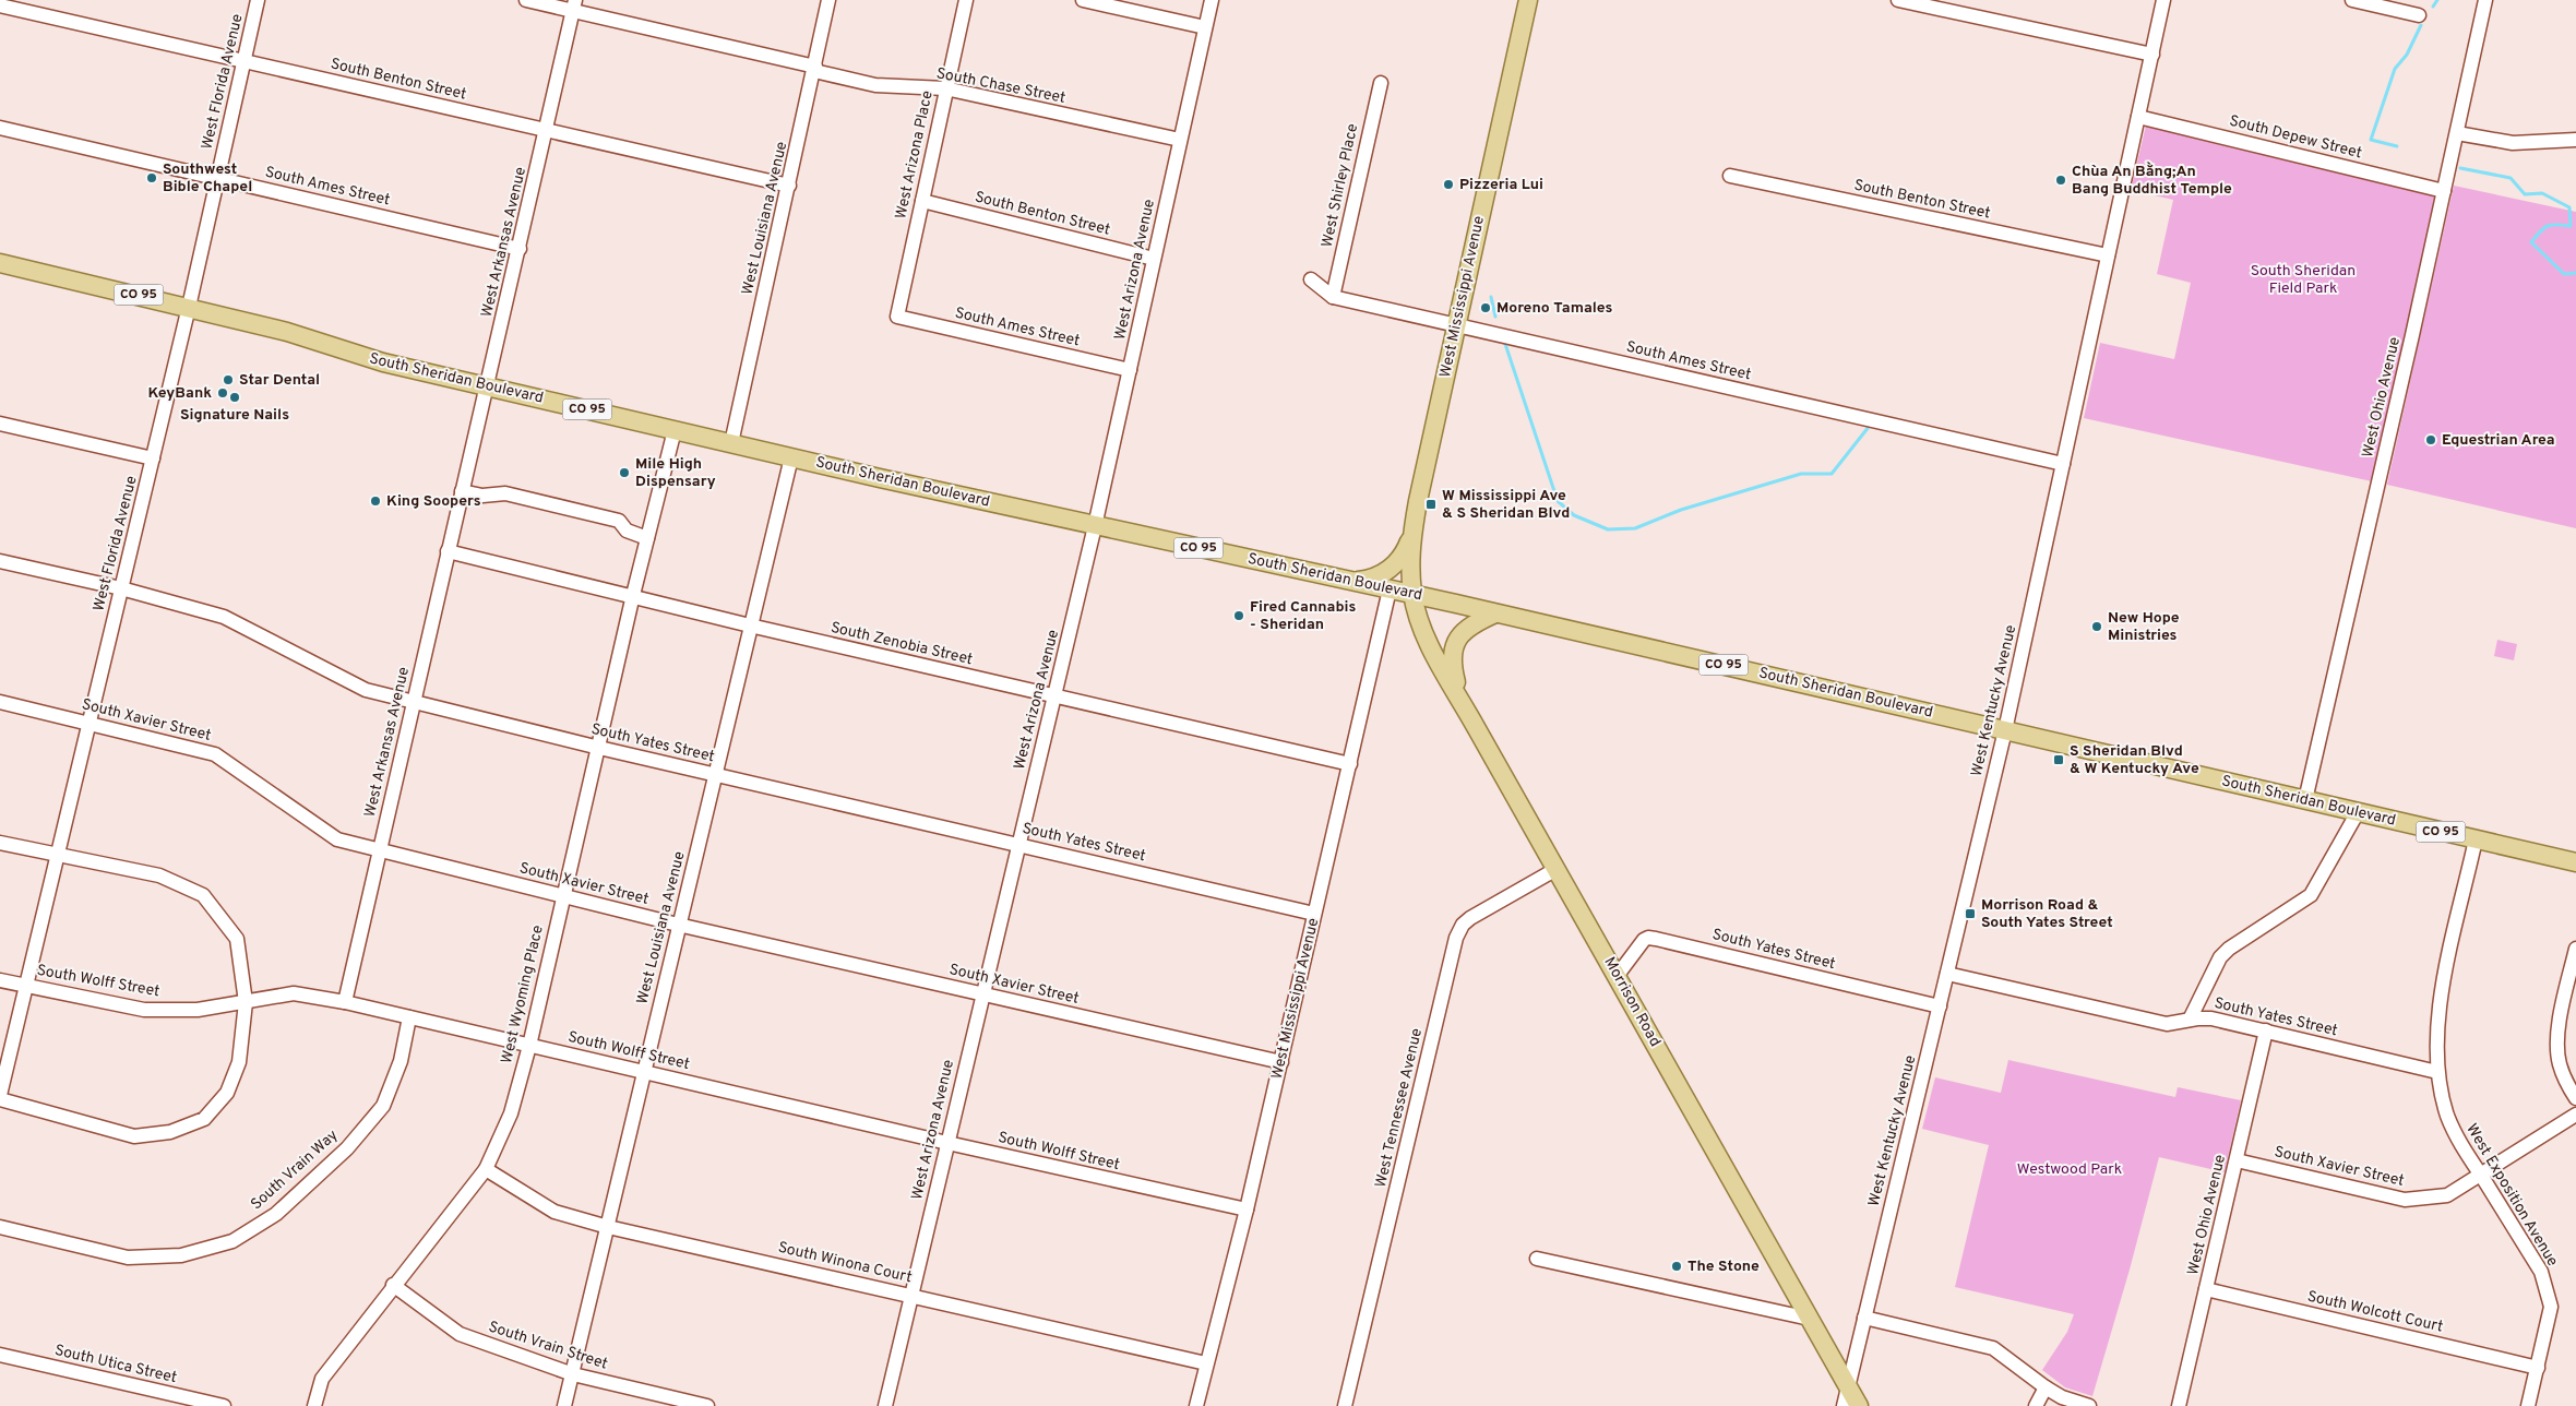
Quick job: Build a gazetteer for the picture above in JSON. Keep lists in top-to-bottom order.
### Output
{
  "streets": {
    "main road": [
      "CO 95",
      "West Mississippi Avenue",
      "South Sheridan Boulevard",
      "Morrison Road"
    ],
    "street": [
      "South Benton Street",
      "West Florida Avenue",
      "South Chase Street",
      "South Depew Street",
      "West Arizona Place",
      "West Shirley Place",
      "South Ames Street",
      "West Louisiana Avenue",
      "West Arkansas Avenue",
      "West Arizona Avenue",
      "West Ohio Avenue",
      "South Zenobia Street",
      "West Kentucky Avenue",
      "South Xavier Street",
      "South Yates Street",
      "South Wolff Street",
      "West Wyoming Place",
      "West Tennessee Avenue",
      "South Vrain Way",
      "West Exposition Avenue",
      "South Winona Court",
      "South Wolcott Court",
      "South Vrain Street",
      "South Utica Street"
    ]
  },
  "crossings": [
    ["South Benton Street", "West Florida Avenue"],
    ["South Benton Street", "West Arizona Place"],
    ["South Benton Street", "West Louisiana Avenue"],
    ["South Benton Street", "West Arkansas Avenue"],
    ["South Benton Street", "West Arizona Avenue"],
    ["South Benton Street", "West Kentucky Avenue"],
    ["West Florida Avenue", "South Ames Street"],
    ["West Florida Avenue", "South Sheridan Boulevard"],
    ["West Florida Avenue", "South Xavier Street"],
    ["West Florida Avenue", "South Yates Street"],
    ["West Florida Avenue", "South Wolff Street"],
    ["South Chase Street", "West Arizona Place"],
    ["South Chase Street", "West Louisiana Avenue"],
    ["South Chase Street", "West Arkansas Avenue"],
    ["South Chase Street", "West Arizona Avenue"],
    ["South Depew Street", "West Ohio Avenue"],
    ["South Depew Street", "West Kentucky Avenue"],
    ["West Arizona Place", "South Ames Street"],
    ["West Shirley Place", "South Ames Street"],
    ["South Ames Street", "West Arkansas Avenue"],
    ["South Ames Street", "West Arizona Avenue"],
    ["South Ames Street", "West Mississippi Avenue"],
    ["South Ames Street", "West Kentucky Avenue"],
    ["West Louisiana Avenue", "South Sheridan Boulevard"],
    ["West Louisiana Avenue", "South Zenobia Street"],
    ["West Louisiana Avenue", "South Xavier Street"],
    ["West Louisiana Avenue", "South Yates Street"],
    ["West Louisiana Avenue", "South Wolff Street"],
    ["West Louisiana Avenue", "South Winona Court"],
    ["West Louisiana Avenue", "South Vrain Street"],
    ["West Arkansas Avenue", "South Sheridan Boulevard"],
    ["West Arkansas Avenue", "South Zenobia Street"],
    ["West Arkansas Avenue", "South Xavier Street"],
    ["West Arkansas Avenue", "South Yates Street"],
    ["West Arkansas Avenue", "South Wolff Street"],
    ["West Arizona Avenue", "South Sheridan Boulevard"],
    ["West Arizona Avenue", "South Zenobia Street"],
    ["West Arizona Avenue", "South Xavier Street"],
    ["West Arizona Avenue", "South Yates Street"],
    ["West Arizona Avenue", "South Wolff Street"],
    ["West Arizona Avenue", "South Winona Court"],
    ["West Mississippi Avenue", "South Sheridan Boulevard"],
    ["West Mississippi Avenue", "South Zenobia Street"],
    ["West Mississippi Avenue", "South Xavier Street"],
    ["West Mississippi Avenue", "South Yates Street"],
    ["West Mississippi Avenue", "South Wolff Street"],
    ["West Mississippi Avenue", "Morrison Road"],
    ["West Mississippi Avenue", "South Winona Court"],
    ["South Sheridan Boulevard", "West Ohio Avenue"],
    ["South Sheridan Boulevard", "West Kentucky Avenue"],
    ["South Sheridan Boulevard", "West Wyoming Place"],
    ["South Sheridan Boulevard", "Morrison Road"],
    ["South Sheridan Boulevard", "West Exposition Avenue"],
    ["West Ohio Avenue", "South Xavier Street"],
    ["West Ohio Avenue", "South Yates Street"],
    ["West Ohio Avenue", "South Wolcott Court"],
    ["South Zenobia Street", "West Wyoming Place"],
    ["West Kentucky Avenue", "South Yates Street"],
    ["West Kentucky Avenue", "Morrison Road"],
    ["South Xavier Street", "West Wyoming Place"],
    ["South Xavier Street", "West Exposition Avenue"],
    ["South Yates Street", "West Wyoming Place"],
    ["South Yates Street", "Morrison Road"],
    ["South Yates Street", "West Exposition Avenue"],
    ["South Wolff Street", "West Wyoming Place"],
    ["South Wolff Street", "South Vrain Way"],
    ["West Wyoming Place", "South Winona Court"],
    ["West Wyoming Place", "South Vrain Street"],
    ["Morrison Road", "West Tennessee Avenue"],
    ["West Exposition Avenue", "South Wolcott Court"]
  ],
  "parks": ["South Sheridan Field Park", "Westwood Park"],
  "places": {
    "other": [
      "Southwest Bible Chapel",
      "Chùa An Bằng;An Bang Buddhist Temple",
      "Pizzeria Lui",
      "Moreno Tamales",
      "Star Dental",
      "KeyBank",
      "Signature Nails",
      "Equestrian Area",
      "Mile High Dispensary",
      "King Soopers",
      "Fired Cannabis - Sheridan",
      "New Hope Ministries",
      "The Stone"
    ],
    "transit": ["W Mississippi Ave & S Sheridan Blvd", "S Sheridan Blvd & W Kentucky Ave", "Morrison Road & South Yates Street"]
  }
}
